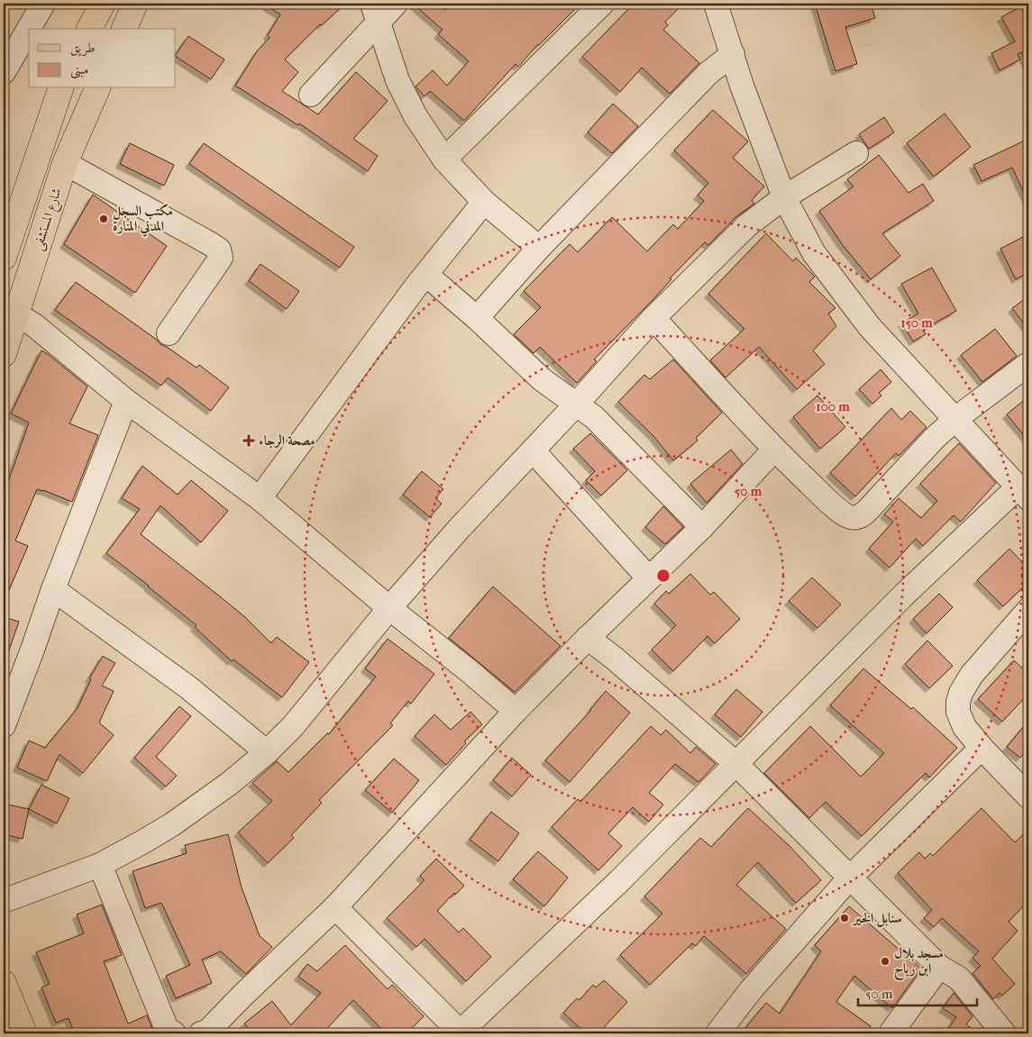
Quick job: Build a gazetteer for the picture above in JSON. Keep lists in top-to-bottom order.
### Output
{
  "streets": {
    "main road": ["شارع المستشفى"]
  },
  "places": {
    "other": ["مكتب السجل المدني المنارة", "سنابل الخير", "مسجد بلال ابن رباح"],
    "health": ["مصحة الرجاء"]
  },
  "legend": ["طريق", "مبنى"],
  "scale_bar": "50 m",
  "rings": ["150 m", "100 m", "50 m"]
}
